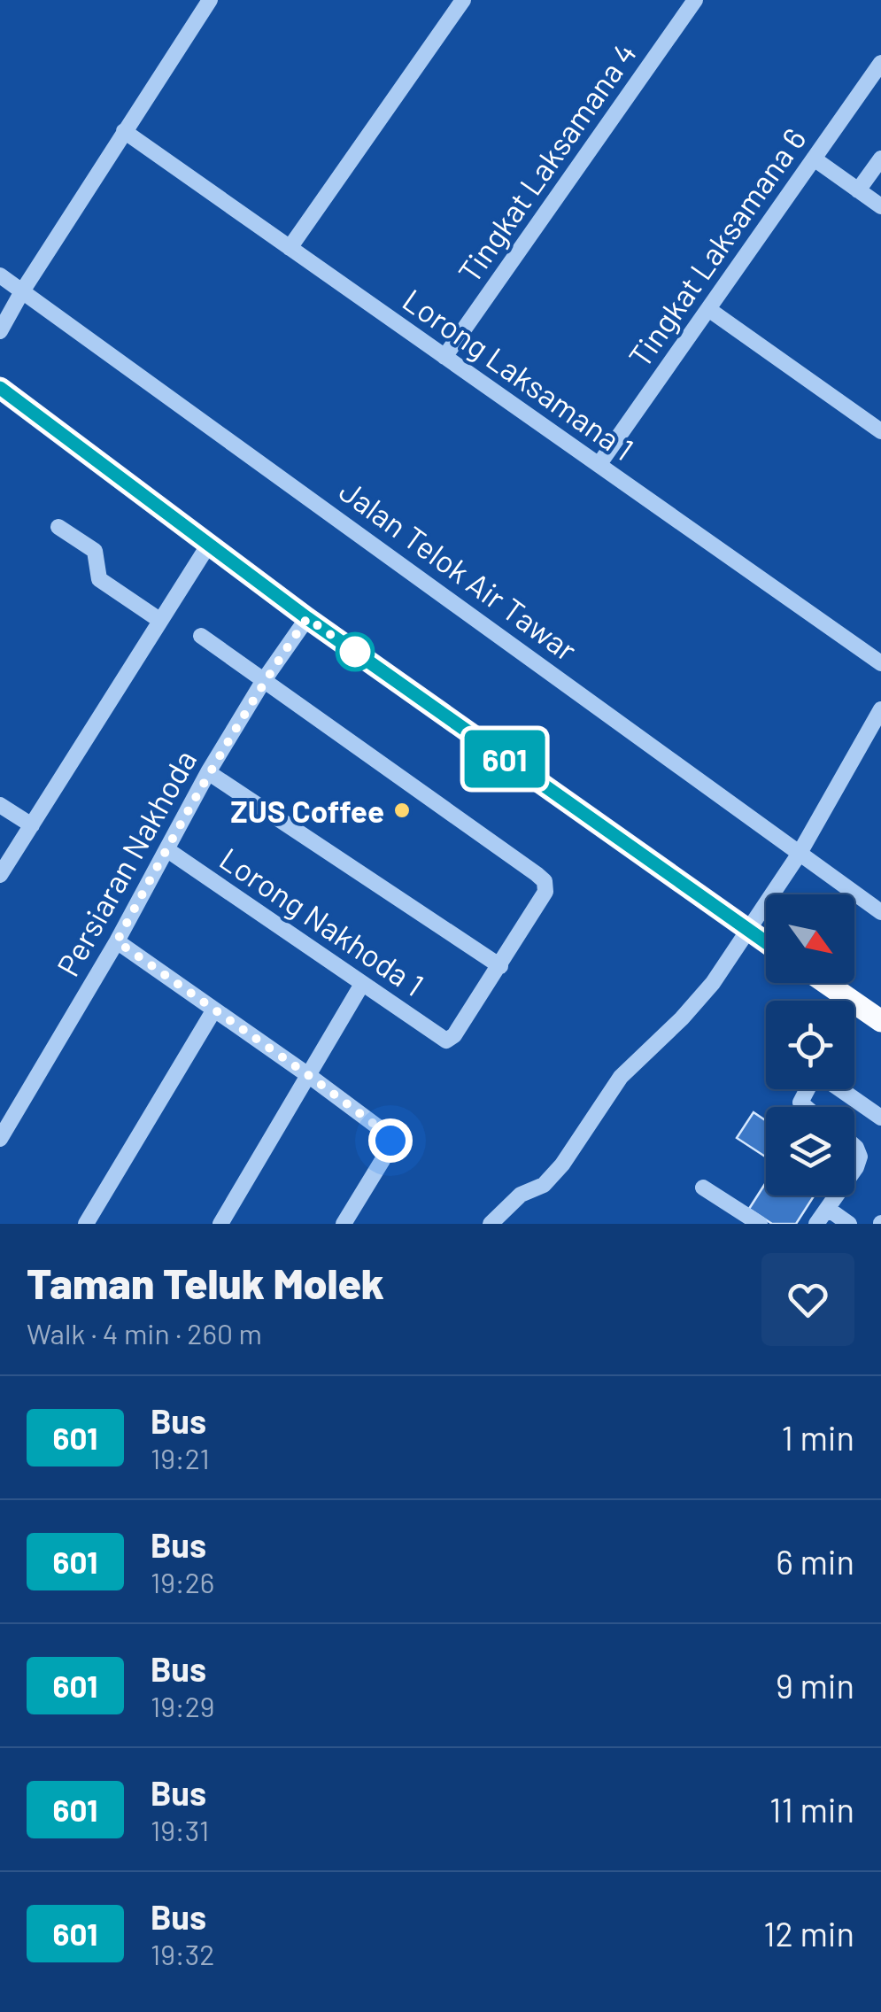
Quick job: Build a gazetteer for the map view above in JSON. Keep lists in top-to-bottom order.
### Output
{
  "streets": {
    "street": [
      "Tingkat Laksamana 4",
      "Tingkat Laksamana 6",
      "Lorong Laksamana 1",
      "Jalan Telok Air Tawar",
      "Persiaran Nakhoda",
      "Lorong Nakhoda 1"
    ]
  },
  "crossings": [
    ["Tingkat Laksamana 4", "Lorong Laksamana 1"],
    ["Tingkat Laksamana 6", "Lorong Laksamana 1"],
    ["Persiaran Nakhoda", "Lorong Nakhoda 1"]
  ],
  "places": ["ZUS Coffee"],
  "lines": ["bus line 601"],
  "north": "bottom right",
  "page": {
    "on_map": "601",
    "heading": ["Taman Teluk Molek", "Walk · 4 min · 260 m"],
    "list": [
      {
        "mark": "601",
        "name": "Bus",
        "note": "19:21",
        "value": "1 min"
      },
      {
        "mark": "601",
        "name": "Bus",
        "note": "19:26",
        "value": "6 min"
      },
      {
        "mark": "601",
        "name": "Bus",
        "note": "19:29",
        "value": "9 min"
      },
      {
        "mark": "601",
        "name": "Bus",
        "note": "19:31",
        "value": "11 min"
      },
      {
        "mark": "601",
        "name": "Bus",
        "note": "19:32",
        "value": "12 min"
      }
    ]
  }
}
